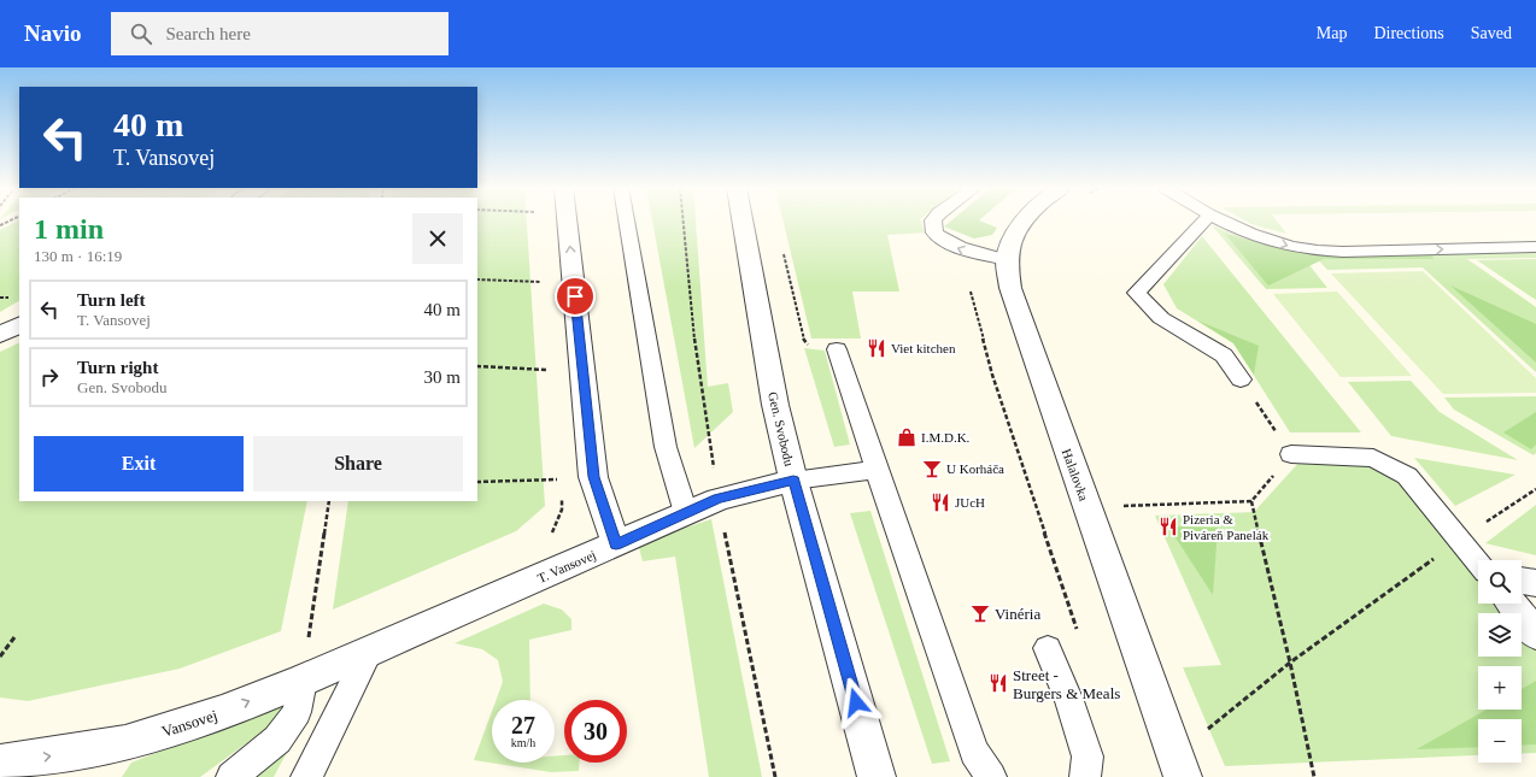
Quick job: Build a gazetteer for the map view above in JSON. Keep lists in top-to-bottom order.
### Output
{
  "streets": {
    "street": [
      "Gen. Svobodu",
      "Halalovka",
      "T. Vansovej",
      "Vansovej"
    ]
  },
  "crossings": [
    ["Gen. Svobodu", "T. Vansovej"],
    ["T. Vansovej", "Vansovej"]
  ],
  "one_way": ["Vansovej"],
  "places": {
    "restaurant": [
      "Viet kitchen",
      "JUcH",
      "Pizeria & Piváreň Panelák",
      "Street - Burgers & Meals"
    ],
    "shop": ["I.M.D.K."],
    "bar": ["U Korháča", "Vinéria"]
  },
  "page": {
    "header": "Navio",
    "search": "Search here",
    "nav": ["Map", "Directions", "Saved"],
    "turn": ["40 m", "T. Vansovej"],
    "heading": ["1 min", "130 m · 16:19"],
    "list": [
      {
        "name": "Turn left",
        "note": "T. Vansovej",
        "value": "40 m"
      },
      {
        "name": "Turn right",
        "note": "Gen. Svobodu",
        "value": "30 m"
      }
    ],
    "buttons": ["Exit", "Share"],
    "map_buttons": ["+", "−"],
    "speed": "27 km/h",
    "limit": "30"
  }
}
